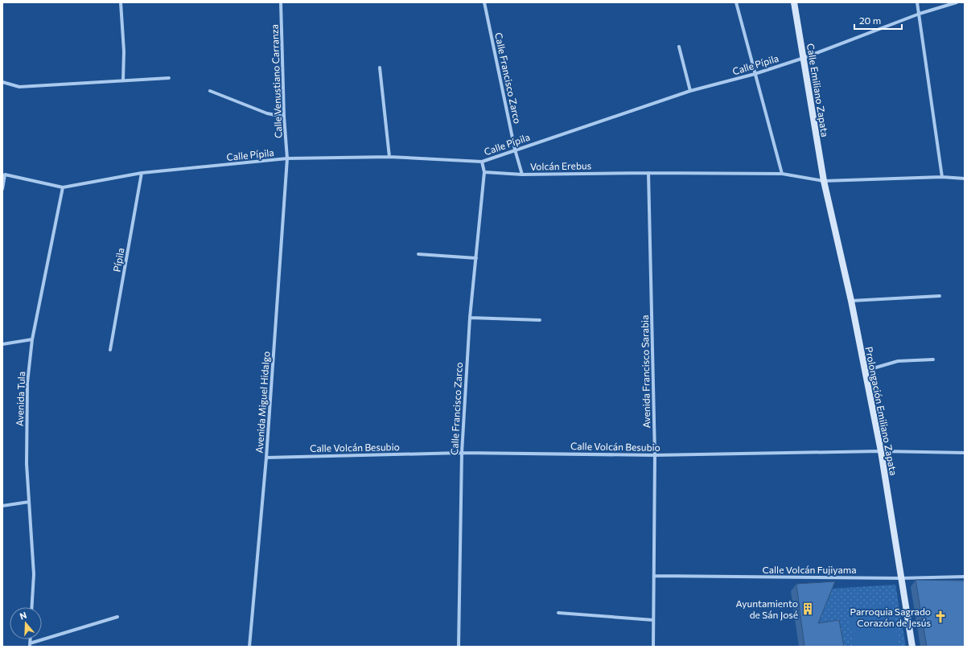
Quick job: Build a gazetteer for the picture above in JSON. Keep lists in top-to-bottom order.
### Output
{
  "streets": {
    "street": [
      "Calle Pípila",
      "Calle Francisco Zarco",
      "Calle Venustiano Carranza",
      "Calle Emiliano Zapata",
      "Volcán Erebus",
      "Pípila",
      "Avenida Francisco Sarabia",
      "Avenida Tula",
      "Avenida Miguel Hidalgo",
      "Prolongación Emiliano Zapata",
      "Calle Volcán Besubio",
      "Calle Volcán Fujiyama"
    ]
  },
  "crossings": [
    ["Calle Pípila", "Calle Francisco Zarco"],
    ["Calle Pípila", "Calle Venustiano Carranza"],
    ["Calle Pípila", "Calle Emiliano Zapata"],
    ["Calle Pípila", "Pípila"],
    ["Calle Pípila", "Avenida Tula"],
    ["Calle Pípila", "Avenida Miguel Hidalgo"],
    ["Calle Francisco Zarco", "Volcán Erebus"],
    ["Calle Francisco Zarco", "Calle Volcán Besubio"],
    ["Calle Venustiano Carranza", "Avenida Miguel Hidalgo"],
    ["Calle Emiliano Zapata", "Volcán Erebus"],
    ["Calle Emiliano Zapata", "Prolongación Emiliano Zapata"],
    ["Volcán Erebus", "Avenida Francisco Sarabia"],
    ["Volcán Erebus", "Prolongación Emiliano Zapata"],
    ["Avenida Francisco Sarabia", "Calle Volcán Besubio"],
    ["Avenida Francisco Sarabia", "Calle Volcán Fujiyama"],
    ["Avenida Miguel Hidalgo", "Calle Volcán Besubio"],
    ["Prolongación Emiliano Zapata", "Calle Volcán Besubio"],
    ["Prolongación Emiliano Zapata", "Calle Volcán Fujiyama"]
  ],
  "places": {
    "building": ["Ayuntamiento de Sán José"],
    "church": ["Parroquia Sagrado Corazón de Jesús"]
  },
  "scale_bar": "20 m",
  "north": "top"
}
